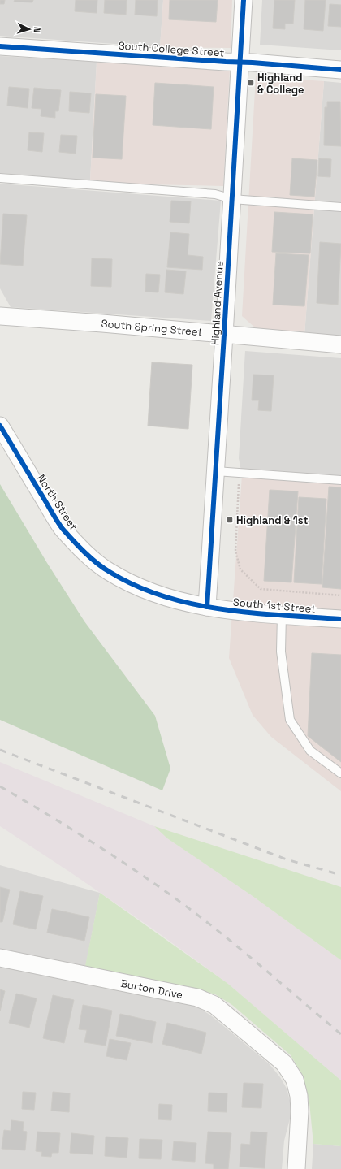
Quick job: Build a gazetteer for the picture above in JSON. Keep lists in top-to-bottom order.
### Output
{
  "streets": {
    "street": [
      "South College Street",
      "Highland Avenue",
      "South Spring Street",
      "North Street",
      "South 1st Street",
      "Burton Drive"
    ]
  },
  "crossings": [
    ["South College Street", "Highland Avenue"],
    ["Highland Avenue", "South Spring Street"],
    ["Highland Avenue", "North Street"],
    ["Highland Avenue", "South 1st Street"],
    ["North Street", "South 1st Street"]
  ],
  "places": {
    "transit": ["Highland & College", "Highland & 1st"]
  },
  "north": "right"
}
